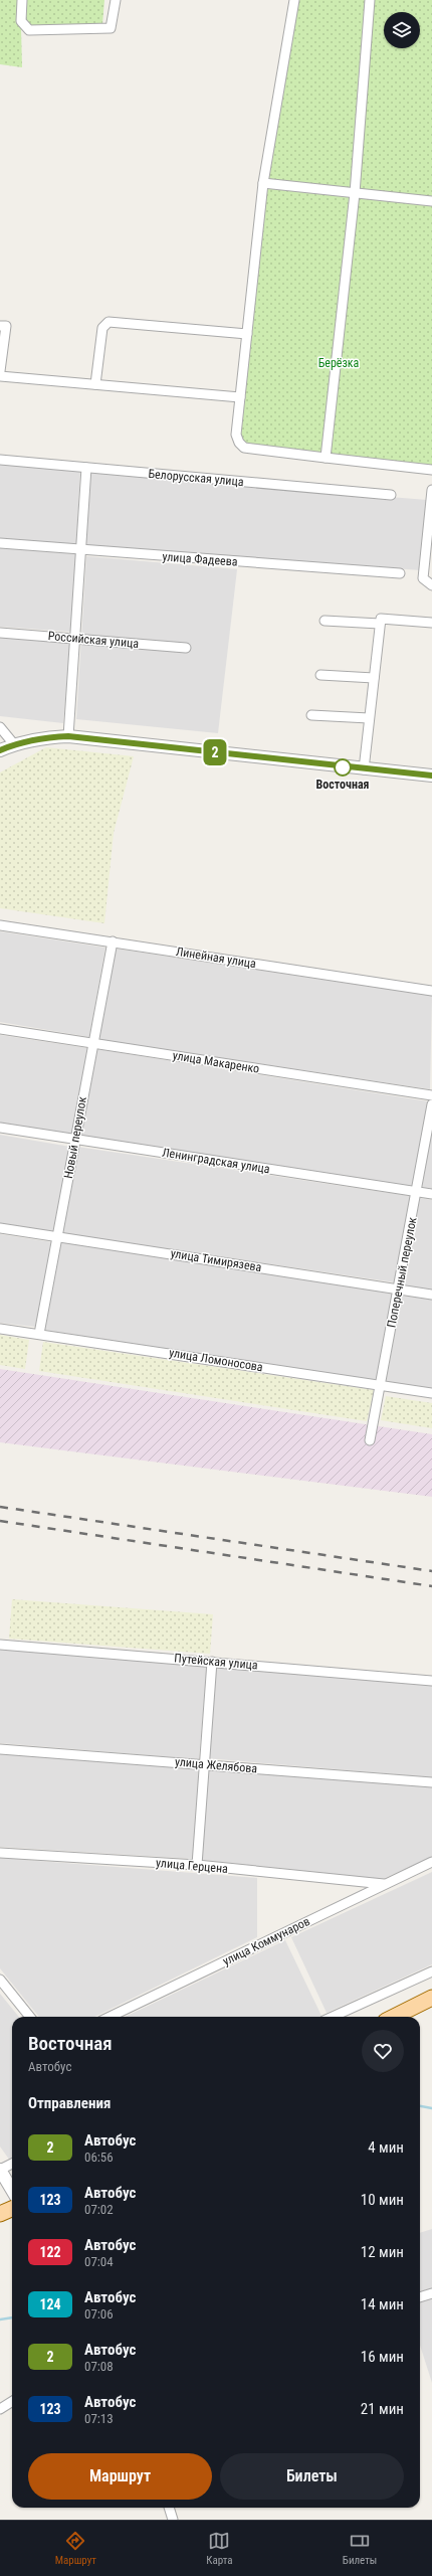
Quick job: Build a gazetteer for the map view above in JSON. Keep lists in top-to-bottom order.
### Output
{
  "streets": {
    "street": [
      "Белорусская улица",
      "улица Фадеева",
      "Российская улица",
      "Линейная улица",
      "улица Макаренко",
      "Новый переулок",
      "Ленинградская улица",
      "улица Тимирязева",
      "Поперечный переулок",
      "улица Ломоносова",
      "Путейская улица",
      "улица Желябова",
      "улица Герцена",
      "улица Коммунаров"
    ]
  },
  "crossings": [
    ["Линейная улица", "Новый переулок"],
    ["улица Макаренко", "Новый переулок"],
    ["Новый переулок", "Ленинградская улица"],
    ["Новый переулок", "улица Тимирязева"],
    ["Новый переулок", "улица Ломоносова"],
    ["Ленинградская улица", "Поперечный переулок"],
    ["улица Тимирязева", "Поперечный переулок"],
    ["Поперечный переулок", "улица Ломоносова"],
    ["улица Герцена", "улица Коммунаров"]
  ],
  "parks": ["Берёзка"],
  "places": ["Восточная"],
  "lines": ["bus line 2"],
  "page": {
    "on_map": "2",
    "heading": [
      ["Восточная", "Автобус"],
      "Отправления"
    ],
    "list": [
      {
        "mark": "2",
        "name": "Автобус",
        "note": "06:56",
        "value": "4 мин"
      },
      {
        "mark": "123",
        "name": "Автобус",
        "note": "07:02",
        "value": "10 мин"
      },
      {
        "mark": "122",
        "name": "Автобус",
        "note": "07:04",
        "value": "12 мин"
      },
      {
        "mark": "124",
        "name": "Автобус",
        "note": "07:06",
        "value": "14 мин"
      },
      {
        "mark": "2",
        "name": "Автобус",
        "note": "07:08",
        "value": "16 мин"
      },
      {
        "mark": "123",
        "name": "Автобус",
        "note": "07:13",
        "value": "21 мин"
      }
    ],
    "buttons": ["Маршрут", "Билеты"],
    "tabs": ["Маршрут", "Карта", "Билеты"]
  }
}
